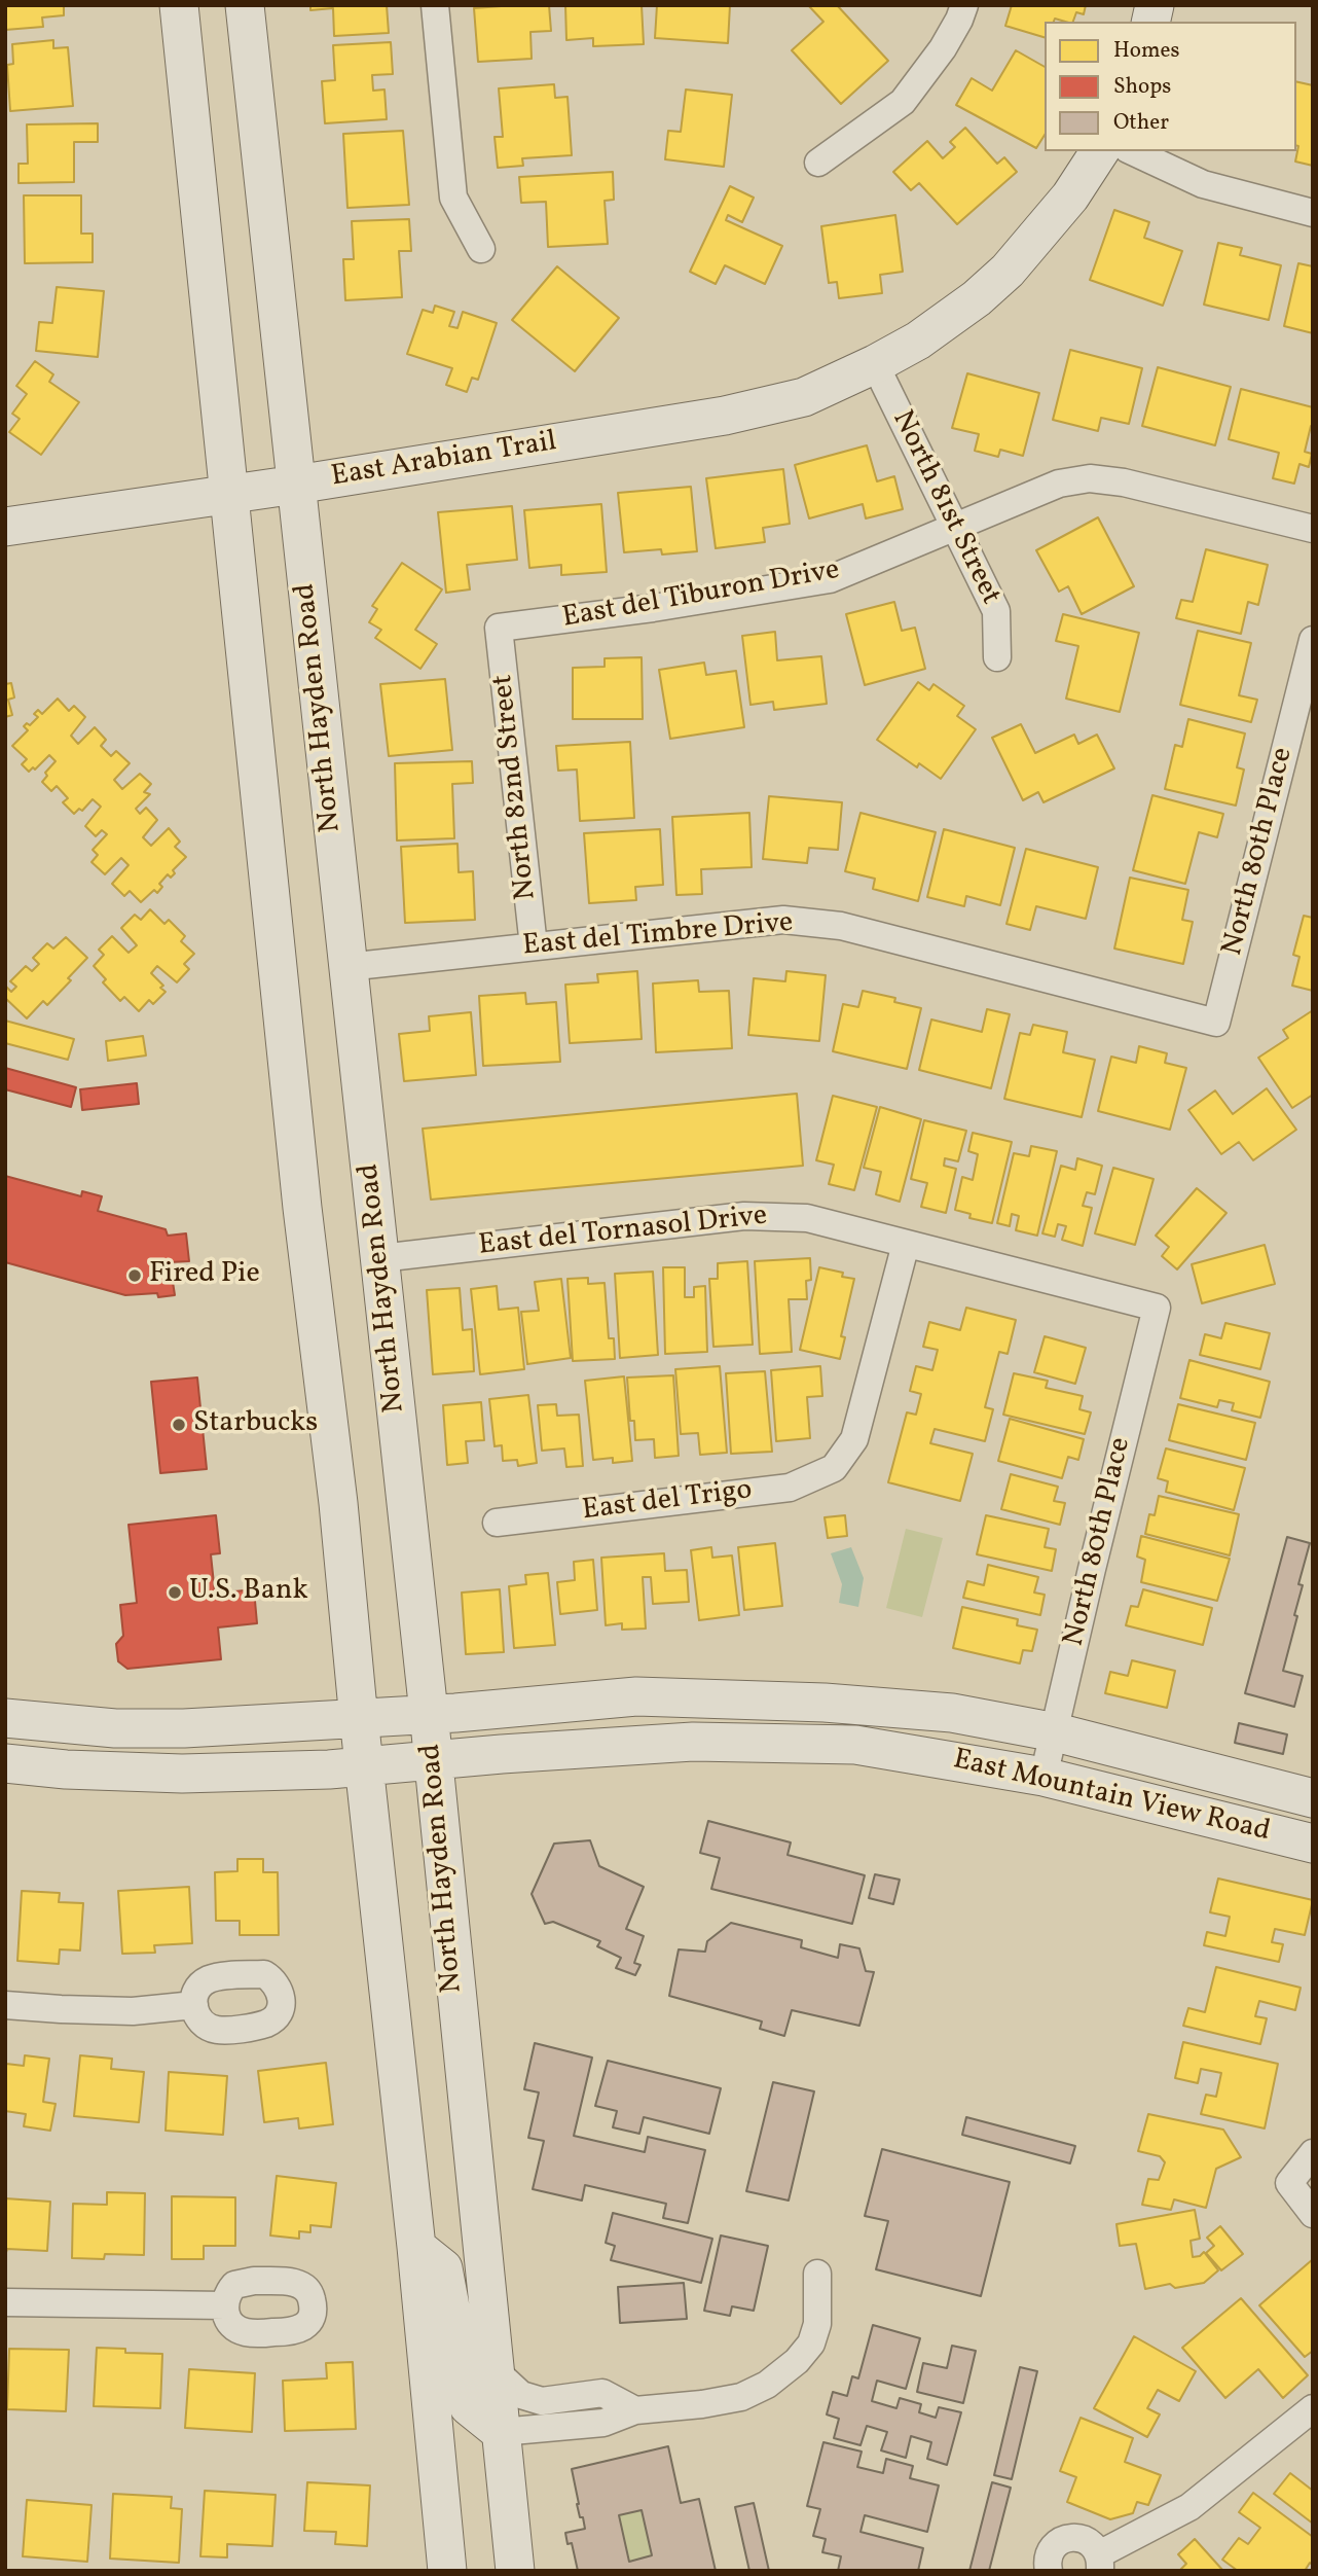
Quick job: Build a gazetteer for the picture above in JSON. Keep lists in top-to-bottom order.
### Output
{
  "streets": {
    "main road": ["East Arabian Trail", "North Hayden Road", "East Mountain View Road"],
    "street": [
      "North 81st Street",
      "East del Tiburon Drive",
      "North 82nd Street",
      "North 80th Place",
      "East del Timbre Drive",
      "East del Tornasol Drive",
      "East del Trigo"
    ]
  },
  "crossings": [
    ["East Arabian Trail", "North 81st Street"],
    ["East Arabian Trail", "North Hayden Road"],
    ["North 81st Street", "East del Tiburon Drive"],
    ["East del Tiburon Drive", "North 82nd Street"],
    ["North Hayden Road", "East del Timbre Drive"],
    ["North Hayden Road", "East del Tornasol Drive"],
    ["North Hayden Road", "East Mountain View Road"],
    ["North 82nd Street", "East del Timbre Drive"],
    ["North 80th Place", "East del Timbre Drive"],
    ["North 80th Place", "East del Tornasol Drive"],
    ["North 80th Place", "East Mountain View Road"],
    ["East del Tornasol Drive", "East del Trigo"]
  ],
  "places": ["Fired Pie", "Starbucks", "U.S. Bank"],
  "legend": ["Homes", "Shops", "Other"]
}
